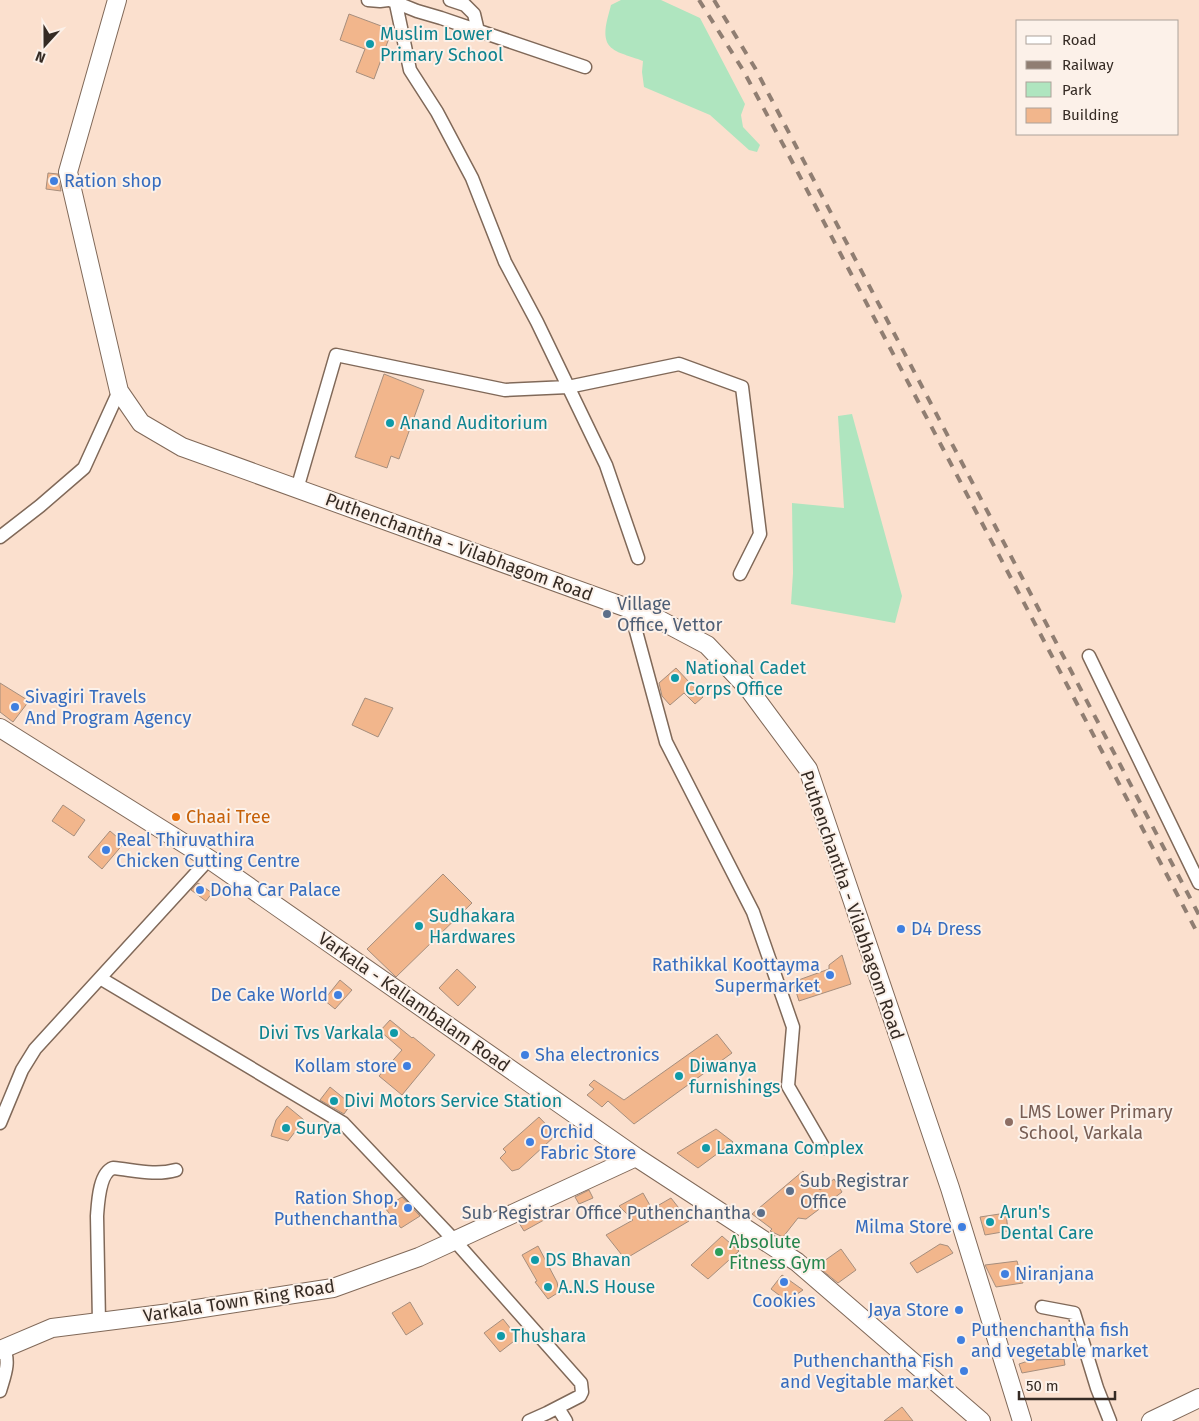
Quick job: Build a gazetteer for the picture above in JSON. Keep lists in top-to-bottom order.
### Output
{
  "streets": {
    "main road": ["Puthenchantha - Vilabhagom Road", "Varkala - Kallambalam Road", "Varkala Town Ring Road"]
  },
  "crossings": [
    ["Varkala - Kallambalam Road", "Varkala Town Ring Road"]
  ],
  "places": [
    "Muslim Lower Primary School",
    "Ration shop",
    "Anand Auditorium",
    "Village Office, Vettor",
    "National Cadet Corps Office",
    "Sivagiri Travels And Program Agency",
    "Chaai Tree",
    "Real Thiruvathira Chicken Cutting Centre",
    "Doha Car Palace",
    "Sudhakara Hardwares",
    "D4 Dress",
    "Rathikkal Koottayma Supermarket",
    "De Cake World",
    "Divi Tvs Varkala",
    "Sha electronics",
    "Kollam store",
    "Diwanya furnishings",
    "Divi Motors Service Station",
    "LMS Lower Primary School, Varkala",
    "Surya",
    "Orchid Fabric Store",
    "Laxmana Complex",
    "Sub Registrar Office",
    "Ration Shop, Puthenchantha",
    "Sub Registrar Office Puthenchantha",
    "Arun's Dental Care",
    "Milma Store",
    "Absolute Fitness Gym",
    "DS Bhavan",
    "Niranjana",
    "Cookies",
    "A.N.S House",
    "Jaya Store",
    "Thushara",
    "Puthenchantha fish and vegetable market",
    "Puthenchantha Fish and Vegitable market"
  ],
  "legend": [
    "Road",
    "Railway",
    "Park",
    "Building"
  ],
  "scale_bar": "50 m",
  "north": "bottom"
}
